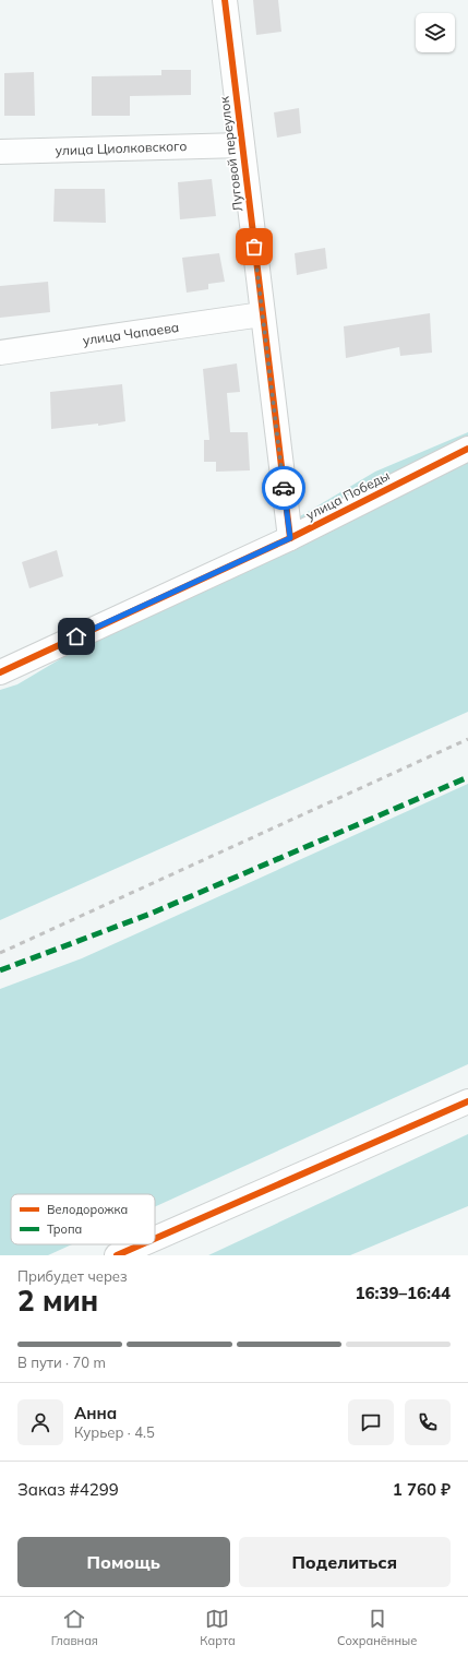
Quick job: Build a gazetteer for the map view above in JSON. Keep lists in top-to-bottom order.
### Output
{
  "streets": {
    "street": [
      "улица Циолковского",
      "Луговой переулок",
      "улица Чапаева",
      "улица Победы"
    ]
  },
  "crossings": [
    ["улица Циолковского", "Луговой переулок"],
    ["Луговой переулок", "улица Чапаева"],
    ["Луговой переулок", "улица Победы"]
  ],
  "legend": ["Велодорожка", "Тропа"],
  "page": {
    "heading": ["2 мин", "Прибудет через", "16:39–16:44"],
    "panel": [
      "Анна",
      "Курьер · 4.5",
      "Заказ #4299",
      "1 760 ₽"
    ],
    "bar": "В пути · 70 m",
    "buttons": ["Помощь", "Поделиться"],
    "tabs": ["Главная", "Карта", "Сохранённые"]
  }
}
